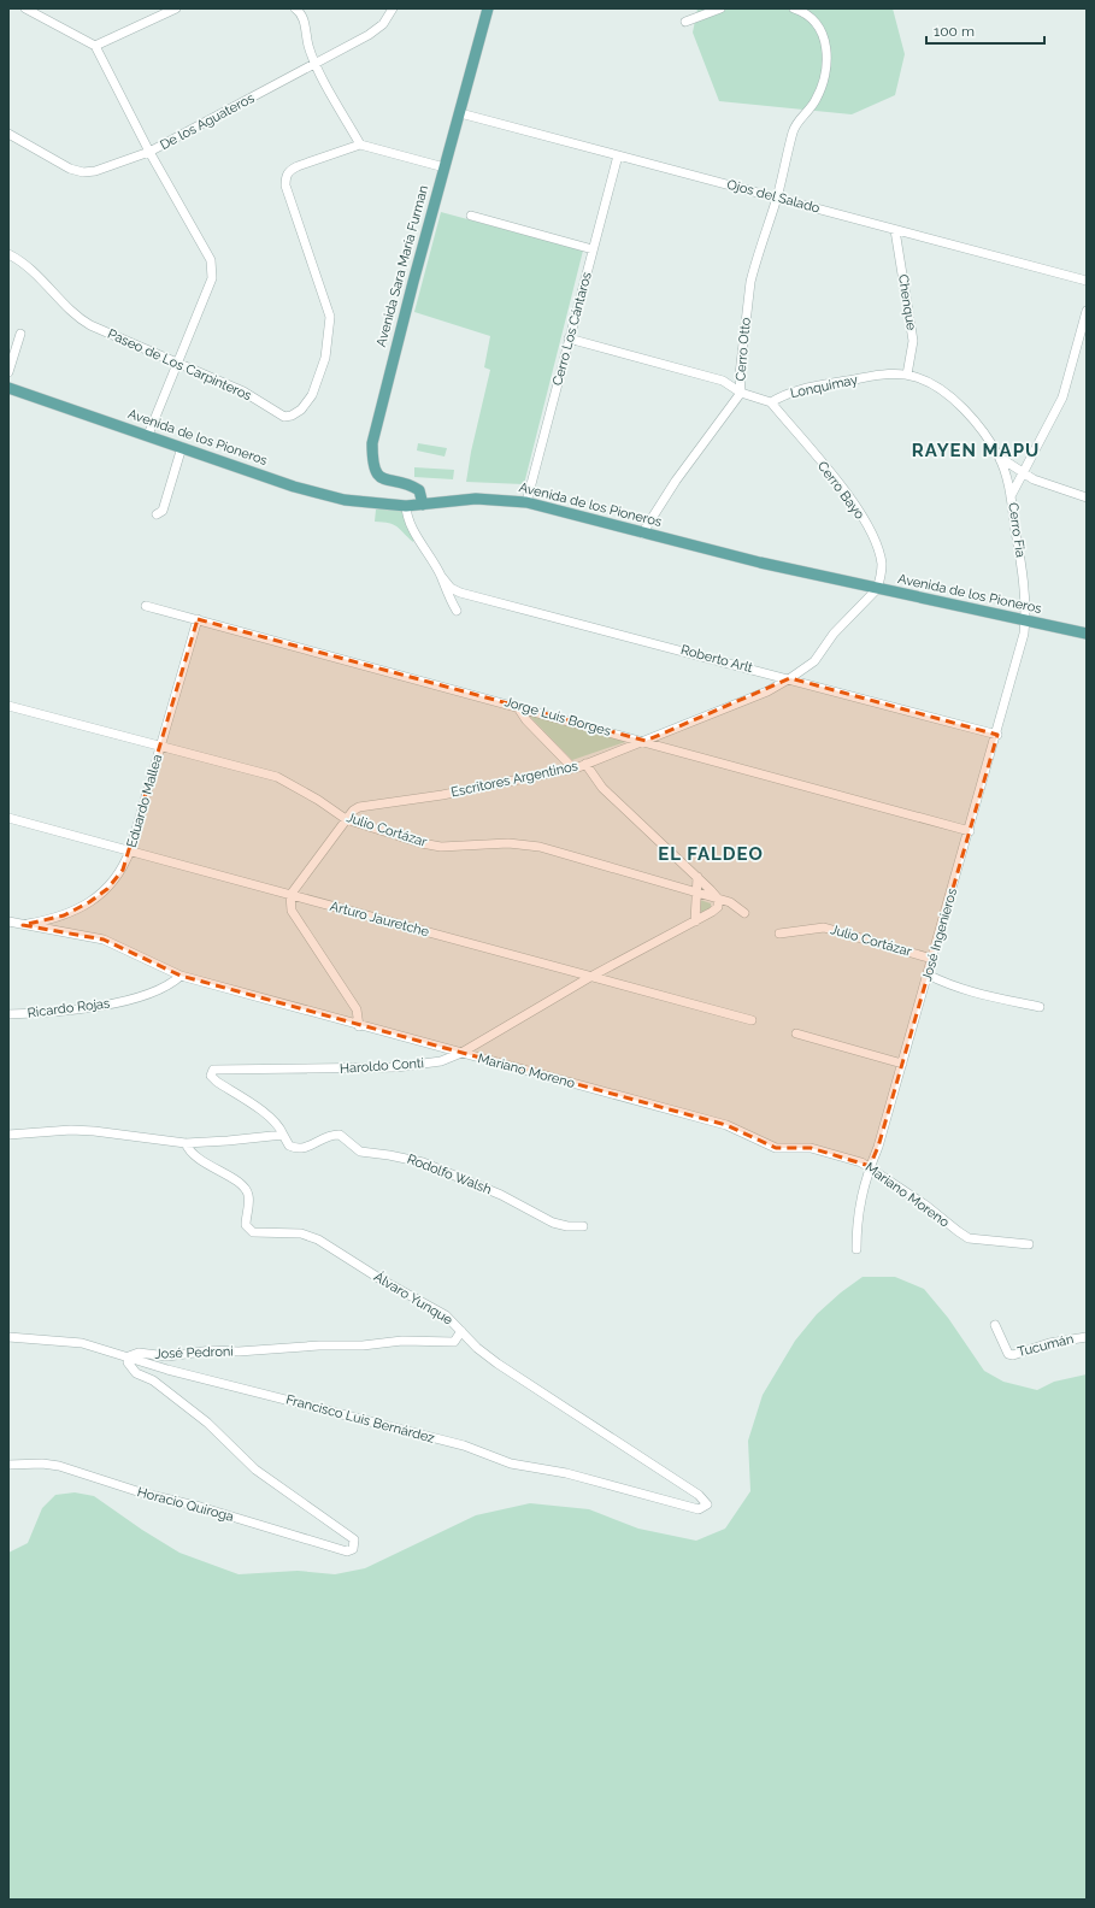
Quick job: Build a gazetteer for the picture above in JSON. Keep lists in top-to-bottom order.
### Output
{
  "streets": {
    "main road": ["Avenida Sara María Furman", "Avenida de los Pioneros"],
    "street": [
      "De los Aguateros",
      "Ojos del Salado",
      "Chenque",
      "Cerro Los Cántaros",
      "Cerro Otto",
      "Paseo de Los Carpinteros",
      "Lonquimay",
      "Cerro Bayo",
      "Cerro Fia",
      "Roberto Arlt",
      "Jorge Luis Borges",
      "Escritores Argentinos",
      "Eduardo Mallea",
      "Julio Cortázar",
      "Arturo Jauretche",
      "José Ingenieros",
      "Ricardo Rojas",
      "Haroldo Conti",
      "Mariano Moreno",
      "Rodolfo Walsh",
      "Álvaro Yunque",
      "Tucumán",
      "José Pedroni",
      "Francisco Luis Bernárdez",
      "Horacio Quiroga"
    ]
  },
  "crossings": [
    ["Ojos del Salado", "Avenida Sara María Furman"],
    ["Ojos del Salado", "Chenque"],
    ["Ojos del Salado", "Cerro Los Cántaros"],
    ["Ojos del Salado", "Cerro Otto"],
    ["Avenida Sara María Furman", "Avenida de los Pioneros"],
    ["Chenque", "Lonquimay"],
    ["Cerro Los Cántaros", "Avenida de los Pioneros"],
    ["Cerro Otto", "Avenida de los Pioneros"],
    ["Lonquimay", "Cerro Bayo"],
    ["Lonquimay", "Cerro Fia"],
    ["Avenida de los Pioneros", "Cerro Bayo"],
    ["Avenida de los Pioneros", "Cerro Fia"],
    ["Avenida de los Pioneros", "Escritores Argentinos"],
    ["Avenida de los Pioneros", "José Ingenieros"],
    ["Cerro Bayo", "Escritores Argentinos"],
    ["Cerro Fia", "José Ingenieros"],
    ["Roberto Arlt", "Escritores Argentinos"],
    ["Roberto Arlt", "José Ingenieros"],
    ["Jorge Luis Borges", "Escritores Argentinos"],
    ["Jorge Luis Borges", "Eduardo Mallea"],
    ["Jorge Luis Borges", "José Ingenieros"],
    ["Escritores Argentinos", "Julio Cortázar"],
    ["Escritores Argentinos", "Arturo Jauretche"],
    ["Eduardo Mallea", "Julio Cortázar"],
    ["Eduardo Mallea", "Arturo Jauretche"],
    ["Eduardo Mallea", "Mariano Moreno"],
    ["Julio Cortázar", "José Ingenieros"],
    ["Julio Cortázar", "Haroldo Conti"],
    ["Arturo Jauretche", "Haroldo Conti"],
    ["José Ingenieros", "Mariano Moreno"],
    ["Ricardo Rojas", "Mariano Moreno"],
    ["Haroldo Conti", "Mariano Moreno"],
    ["Haroldo Conti", "Rodolfo Walsh"],
    ["Álvaro Yunque", "José Pedroni"],
    ["Álvaro Yunque", "Francisco Luis Bernárdez"],
    ["José Pedroni", "Francisco Luis Bernárdez"],
    ["José Pedroni", "Horacio Quiroga"]
  ],
  "districts": ["RAYEN MAPU", "EL FALDEO"],
  "scale_bar": "100 m"
}
